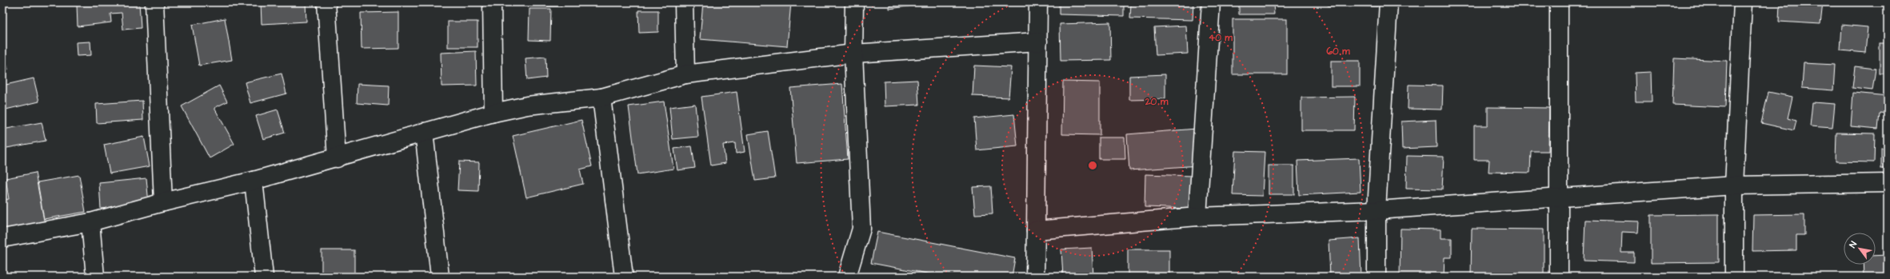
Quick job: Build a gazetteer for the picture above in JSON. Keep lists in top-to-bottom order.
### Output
{
  "north": "top left",
  "rings": ["40 m", "60 m", "20 m"]
}
